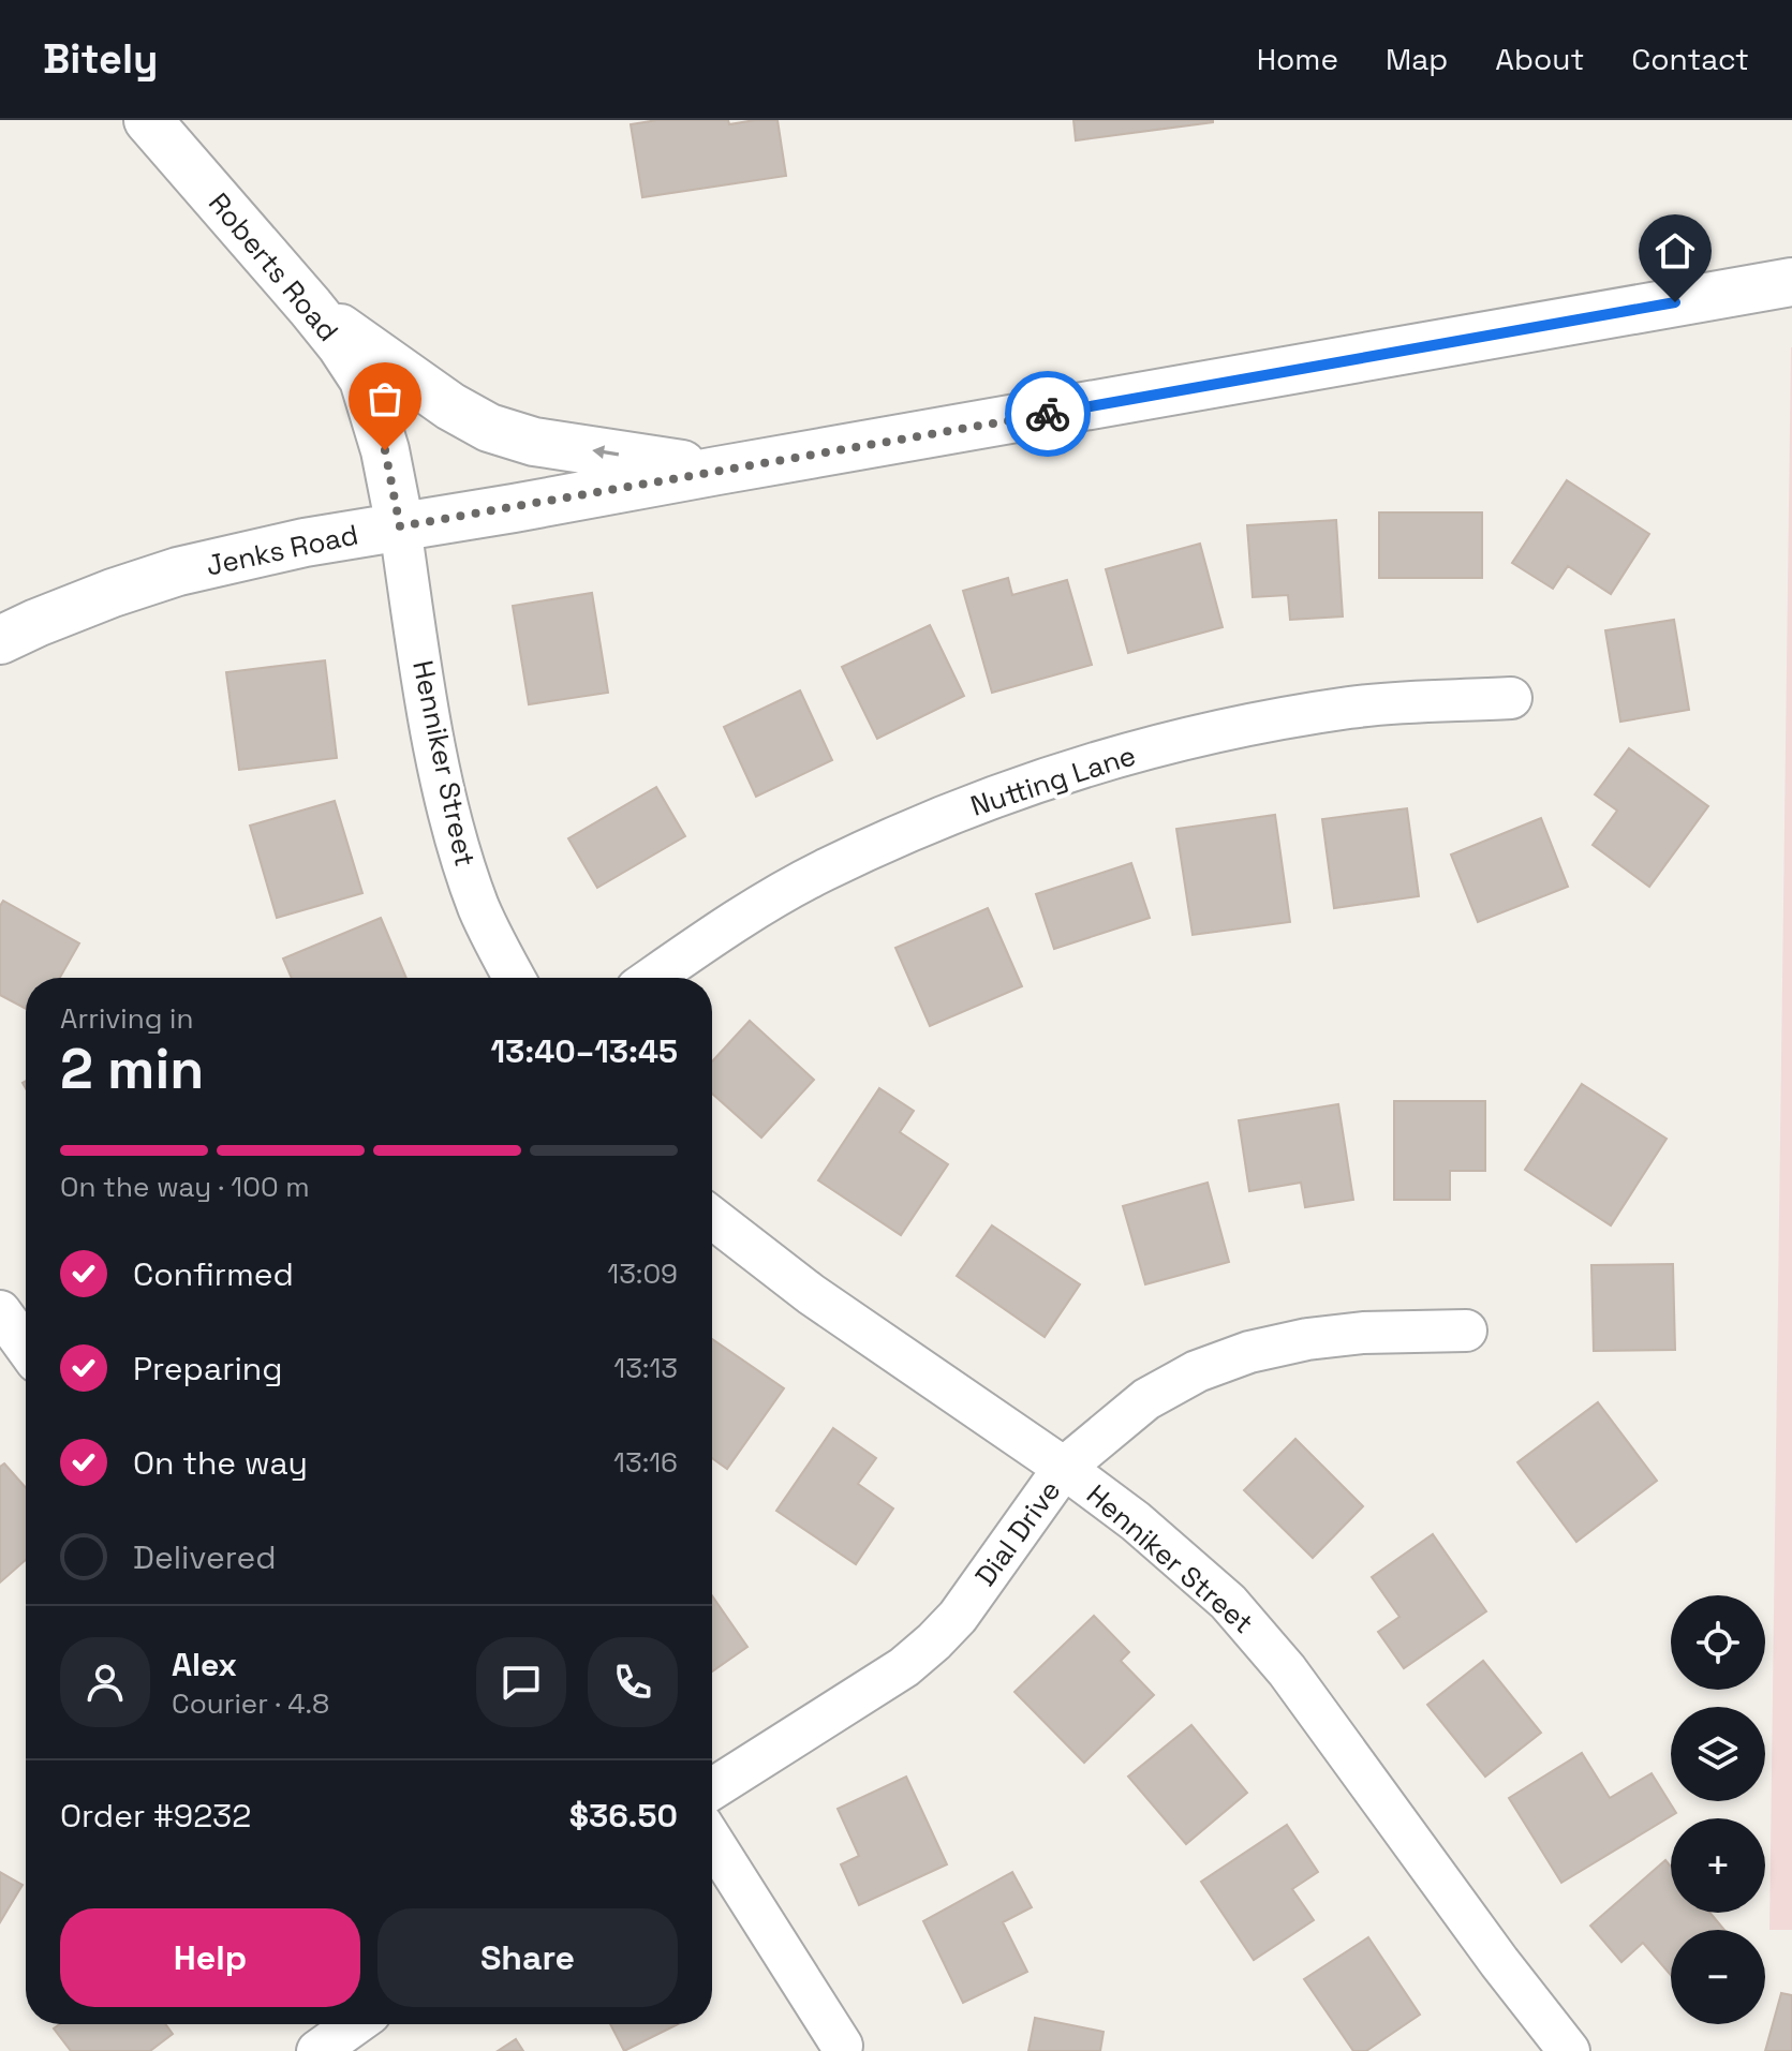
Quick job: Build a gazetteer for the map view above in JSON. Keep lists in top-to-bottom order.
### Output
{
  "streets": {
    "street": [
      "Roberts Road",
      "Jenks Road",
      "Henniker Street",
      "Nutting Lane",
      "Dial Drive"
    ]
  },
  "crossings": [
    ["Roberts Road", "Jenks Road"],
    ["Roberts Road", "Henniker Street"],
    ["Jenks Road", "Henniker Street"],
    ["Henniker Street", "Dial Drive"]
  ],
  "page": {
    "header": "Bitely",
    "nav": [
      "Home",
      "Map",
      "About",
      "Contact"
    ],
    "heading": ["2 min", "Arriving in", "13:40–13:45"],
    "panel": [
      "Alex",
      "Courier · 4.8",
      "Order #9232",
      "$36.50"
    ],
    "bar": "On the way · 100 m",
    "list": [
      ["Confirmed", "13:09"],
      ["Preparing", "13:13"],
      ["On the way", "13:16"],
      "Delivered"
    ],
    "map_buttons": ["+", "−"],
    "buttons": ["Help", "Share"]
  }
}
